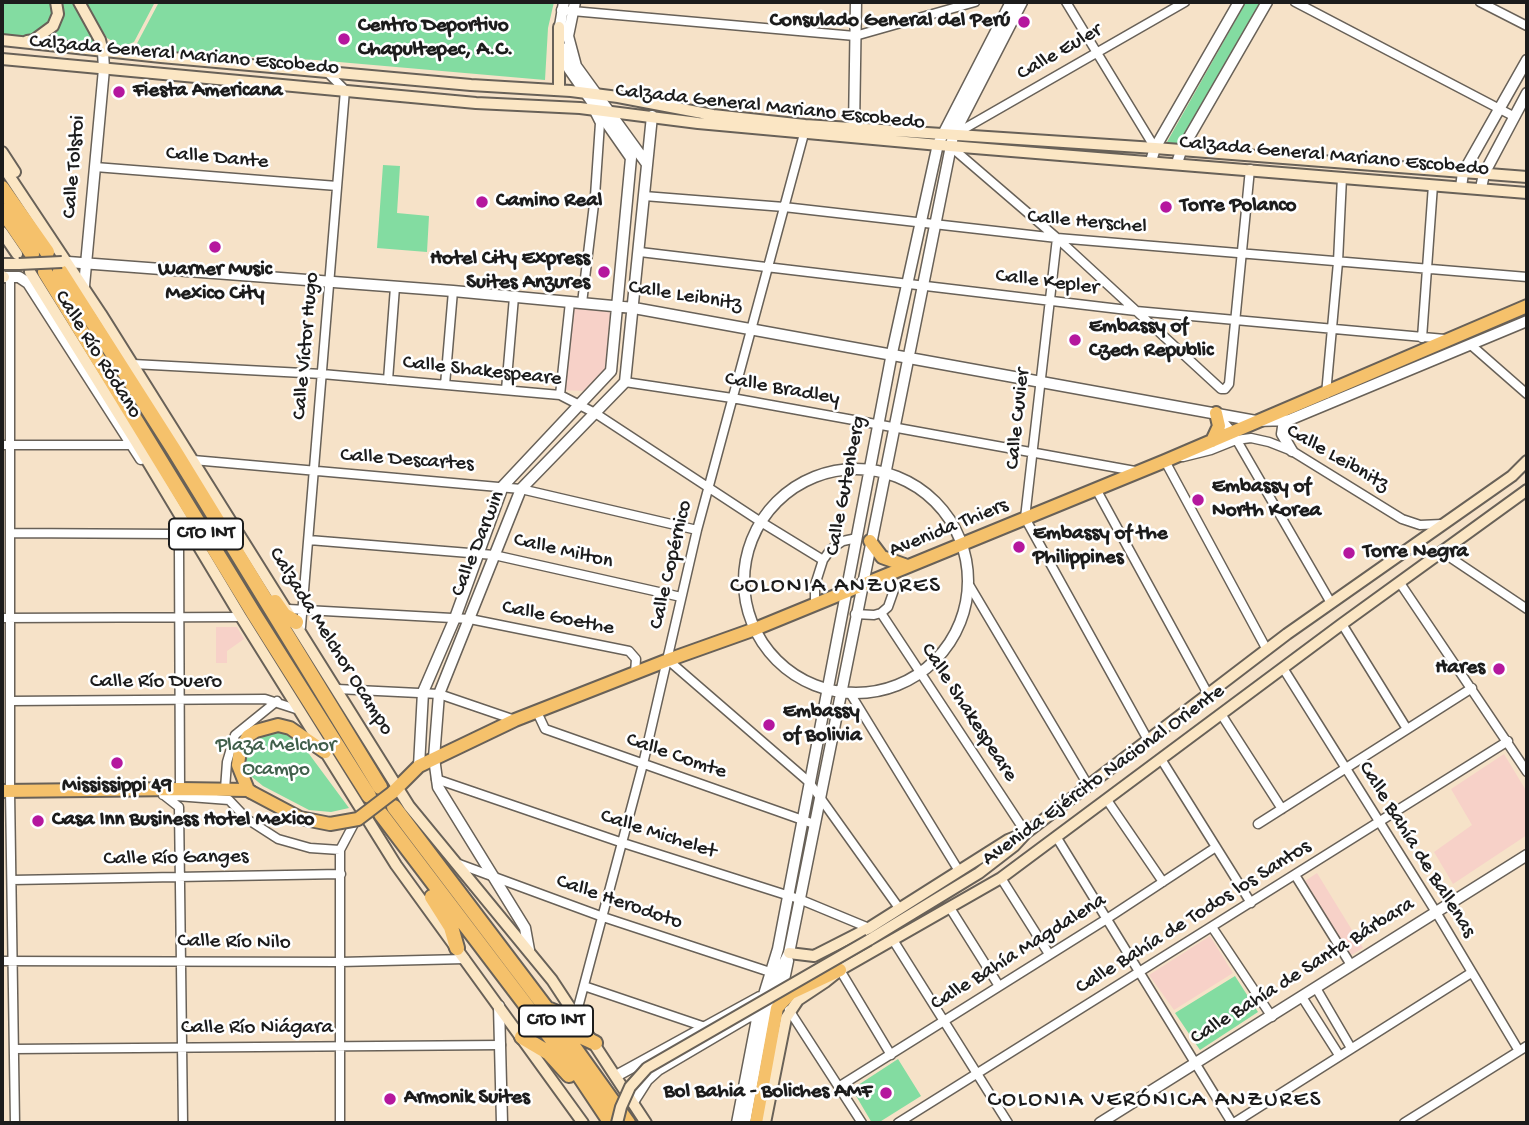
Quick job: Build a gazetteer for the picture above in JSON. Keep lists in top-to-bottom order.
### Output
{
  "streets": {
    "highway": ["CTO INT"],
    "main road": [
      "Calzada General Mariano Escobedo",
      "Calle Río Ródano",
      "Avenida Thiers",
      "Calzada Melchor Ocampo",
      "Avenida Ejército Nacional Oriente"
    ],
    "street": [
      "Calle Euler",
      "Calle Dante",
      "Calle Tolstoi",
      "Calle Herschel",
      "Calle Kepler",
      "Calle Leibnitz",
      "Calle Víctor Hugo",
      "Calle Shakespeare",
      "Calle Bradley",
      "Calle Cuvier",
      "Calle Descartes",
      "Calle Gutenberg",
      "Calle Darwin",
      "Calle Milton",
      "Calle Copérnico",
      "Calle Goethe",
      "Calle Río Duero",
      "Calle Comte",
      "Calle Michelet",
      "Calle Bahía de Ballenas",
      "Calle Río Ganges",
      "Calle Herodoto",
      "Calle Bahía de Todos los Santos",
      "Calle Río Nilo",
      "Calle Bahía Magdalena",
      "Calle Bahía de Santa Bárbara",
      "Calle Río Niágara"
    ]
  },
  "crossings": [
    ["Calle Euler", "Calzada General Mariano Escobedo"],
    ["Calle Euler", "Calle Gutenberg"],
    ["Calzada General Mariano Escobedo", "Calle Tolstoi"],
    ["Calzada General Mariano Escobedo", "Calle Víctor Hugo"],
    ["Calzada General Mariano Escobedo", "Calle Gutenberg"],
    ["Calzada General Mariano Escobedo", "Calle Darwin"],
    ["Calzada General Mariano Escobedo", "Calle Copérnico"],
    ["Calle Dante", "Calle Tolstoi"],
    ["Calle Dante", "Calle Víctor Hugo"],
    ["Calle Tolstoi", "Calle Leibnitz"],
    ["Calle Tolstoi", "Calzada Melchor Ocampo"],
    ["Calle Herschel", "Calle Cuvier"],
    ["Calle Herschel", "Calle Gutenberg"],
    ["Calle Herschel", "Calle Copérnico"],
    ["Calle Kepler", "Calle Cuvier"],
    ["Calle Kepler", "Calle Gutenberg"],
    ["Calle Kepler", "Avenida Thiers"],
    ["Calle Kepler", "Calle Copérnico"],
    ["Calle Leibnitz", "Calle Víctor Hugo"],
    ["Calle Leibnitz", "Calle Río Ródano"],
    ["Calle Leibnitz", "Calle Cuvier"],
    ["Calle Leibnitz", "Calle Gutenberg"],
    ["Calle Leibnitz", "Avenida Thiers"],
    ["Calle Leibnitz", "CTO INT"],
    ["Calle Leibnitz", "Calle Darwin"],
    ["Calle Leibnitz", "Calle Copérnico"],
    ["Calle Leibnitz", "Calzada Melchor Ocampo"],
    ["Calle Leibnitz", "Avenida Ejército Nacional Oriente"],
    ["Calle Víctor Hugo", "Calle Shakespeare"],
    ["Calle Víctor Hugo", "Calle Descartes"],
    ["Calle Víctor Hugo", "Calle Milton"],
    ["Calle Víctor Hugo", "Calle Goethe"],
    ["Calle Víctor Hugo", "Calzada Melchor Ocampo"],
    ["Calle Río Ródano", "CTO INT"],
    ["Calle Río Ródano", "Calzada Melchor Ocampo"],
    ["Calle Shakespeare", "Calle Darwin"],
    ["Calle Shakespeare", "Calle Copérnico"],
    ["Calle Shakespeare", "Calzada Melchor Ocampo"],
    ["Calle Shakespeare", "Avenida Ejército Nacional Oriente"],
    ["Calle Bradley", "Calle Cuvier"],
    ["Calle Bradley", "Calle Gutenberg"],
    ["Calle Bradley", "Avenida Thiers"],
    ["Calle Bradley", "Calle Darwin"],
    ["Calle Bradley", "Calle Copérnico"],
    ["Calle Cuvier", "Avenida Thiers"],
    ["Calle Descartes", "Calle Darwin"],
    ["Calle Descartes", "Calle Copérnico"],
    ["Calle Descartes", "Calzada Melchor Ocampo"],
    ["Calle Gutenberg", "Avenida Thiers"],
    ["Calle Gutenberg", "Calle Comte"],
    ["Calle Gutenberg", "Calle Michelet"],
    ["Calle Gutenberg", "Calle Herodoto"],
    ["Avenida Thiers", "CTO INT"],
    ["Avenida Thiers", "Calle Darwin"],
    ["Avenida Thiers", "Calle Copérnico"],
    ["Avenida Thiers", "Calle Goethe"],
    ["Avenida Thiers", "Calzada Melchor Ocampo"],
    ["Avenida Thiers", "Calle Comte"],
    ["CTO INT", "Calzada Melchor Ocampo"],
    ["Calle Darwin", "Calle Milton"],
    ["Calle Darwin", "Calle Goethe"],
    ["Calle Darwin", "Calzada Melchor Ocampo"],
    ["Calle Darwin", "Calle Michelet"],
    ["Calle Darwin", "Calle Herodoto"],
    ["Calle Milton", "Calle Copérnico"],
    ["Calle Copérnico", "Calzada Melchor Ocampo"],
    ["Calle Copérnico", "Calle Comte"],
    ["Calle Copérnico", "Calle Michelet"],
    ["Calle Copérnico", "Calle Herodoto"],
    ["Calle Goethe", "Calzada Melchor Ocampo"],
    ["Calzada Melchor Ocampo", "Calle Río Duero"],
    ["Calzada Melchor Ocampo", "Calle Herodoto"],
    ["Calzada Melchor Ocampo", "Calle Río Nilo"],
    ["Avenida Ejército Nacional Oriente", "Calle Bahía de Ballenas"],
    ["Calle Bahía de Ballenas", "Calle Bahía de Todos los Santos"],
    ["Calle Bahía de Ballenas", "Calle Bahía de Santa Bárbara"]
  ],
  "districts": ["COLONIA ANZURES", "COLONIA VERÓNICA ANZURES"],
  "parks": ["Plaza Melchor Ocampo"],
  "places": [
    "Consulado General del Perú",
    "Centro Deportivo Chapultepec, A.C.",
    "Fiesta Americana",
    "Camino Real",
    "Torre Polanco",
    "Warner Music Mexico City",
    "Hotel City Express Suites Anzures",
    "Embassy of Czech Republic",
    "Embassy of North Korea",
    "Embassy of the Philippines",
    "Torre Negra",
    "Hares",
    "Embassy of Bolivia",
    "Mississippi 49",
    "Casa Inn Business Hotel Mexico",
    "Bol Bahia - Boliches AMF",
    "Armonik Suites"
  ]
}
